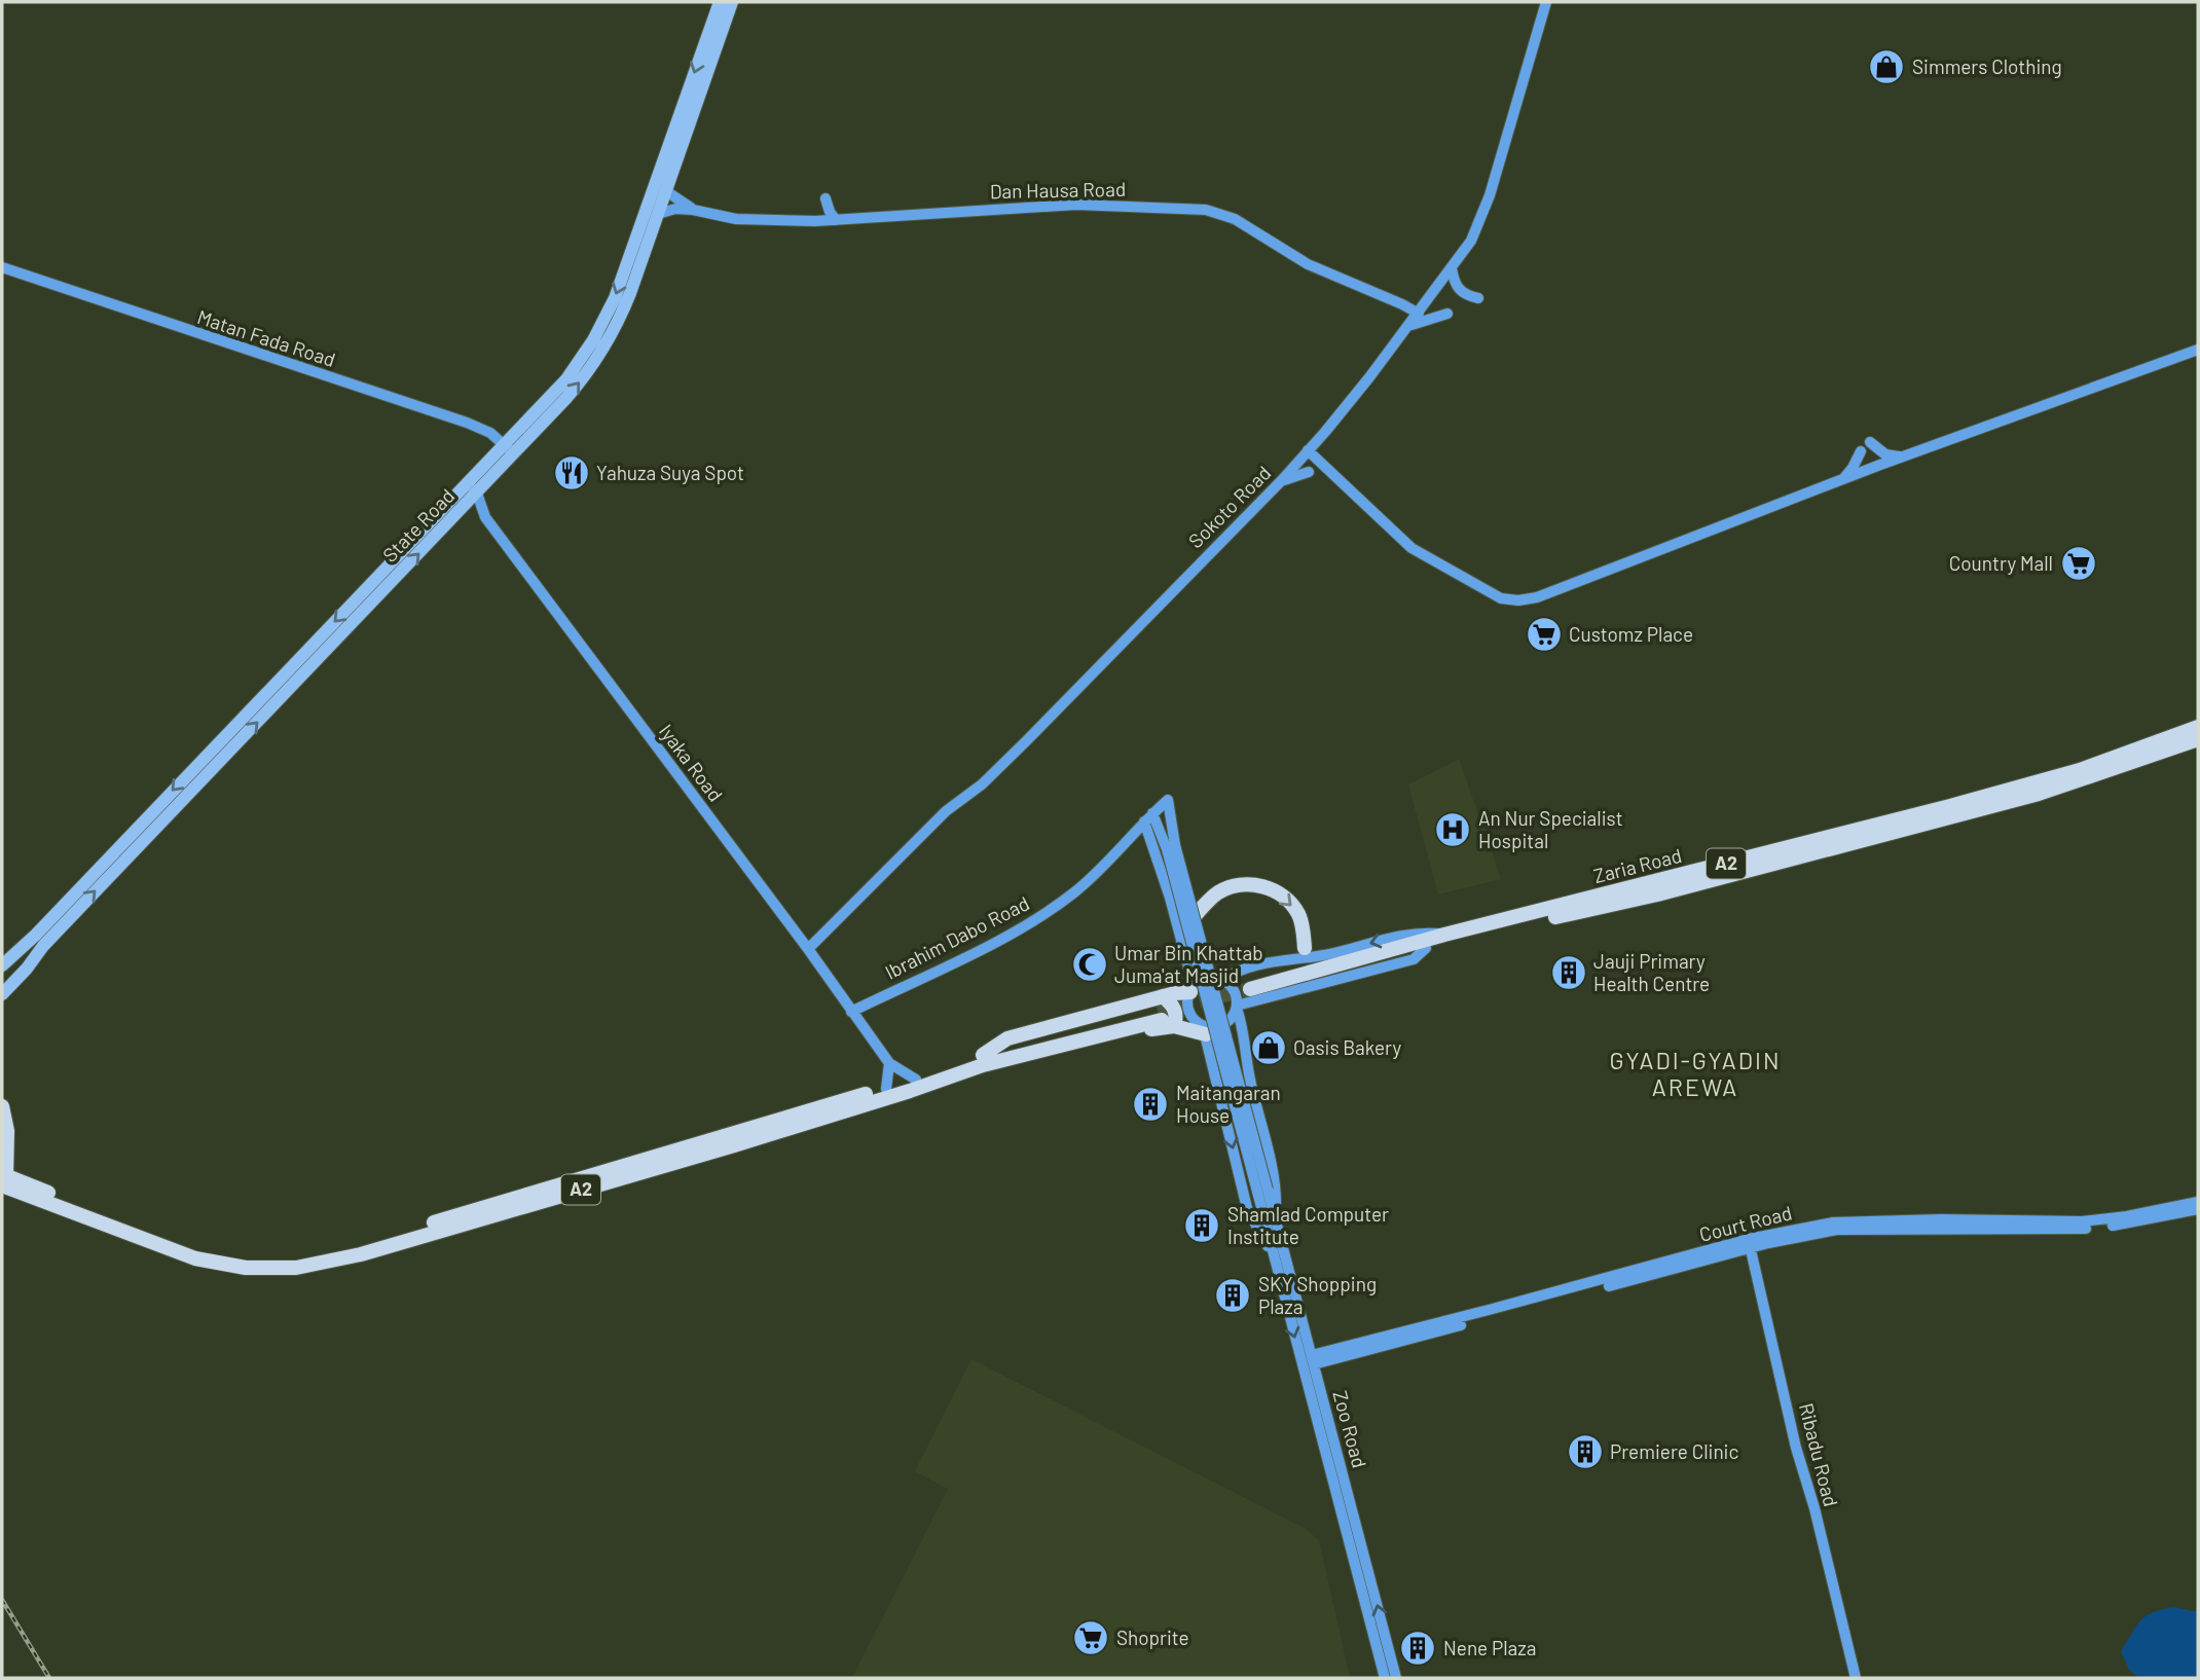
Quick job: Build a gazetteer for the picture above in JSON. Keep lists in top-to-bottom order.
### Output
{
  "streets": {
    "highway": ["A2", "Zaria Road"],
    "main road": [
      "Dan Hausa Road",
      "Matan Fada Road",
      "Sokoto Road",
      "State Road",
      "Iyaka Road",
      "Ibrahim Dabo Road",
      "Court Road",
      "Zoo Road",
      "Ribadu Road"
    ]
  },
  "crossings": [
    ["Dan Hausa Road", "Sokoto Road"],
    ["Dan Hausa Road", "State Road"],
    ["Matan Fada Road", "State Road"],
    ["Sokoto Road", "Iyaka Road"],
    ["State Road", "Iyaka Road"],
    ["Iyaka Road", "Ibrahim Dabo Road"],
    ["Court Road", "Zoo Road"],
    ["Court Road", "Ribadu Road"]
  ],
  "districts": ["GYADI-GYADIN AREWA"],
  "places": {
    "shop": ["Simmers Clothing", "Oasis Bakery"],
    "restaurant": ["Yahuza Suya Spot"],
    "supermarket": ["Country Mall", "Customz Place", "Shoprite"],
    "hospital": ["An Nur Specialist Hospital"],
    "mosque": ["Umar Bin Khattab Juma'at Masjid"],
    "building": [
      "Jauji Primary Health Centre",
      "Maitangaran House",
      "Shamlad Computer Institute",
      "SKY Shopping Plaza",
      "Premiere Clinic",
      "Nene Plaza"
    ]
  }
}
